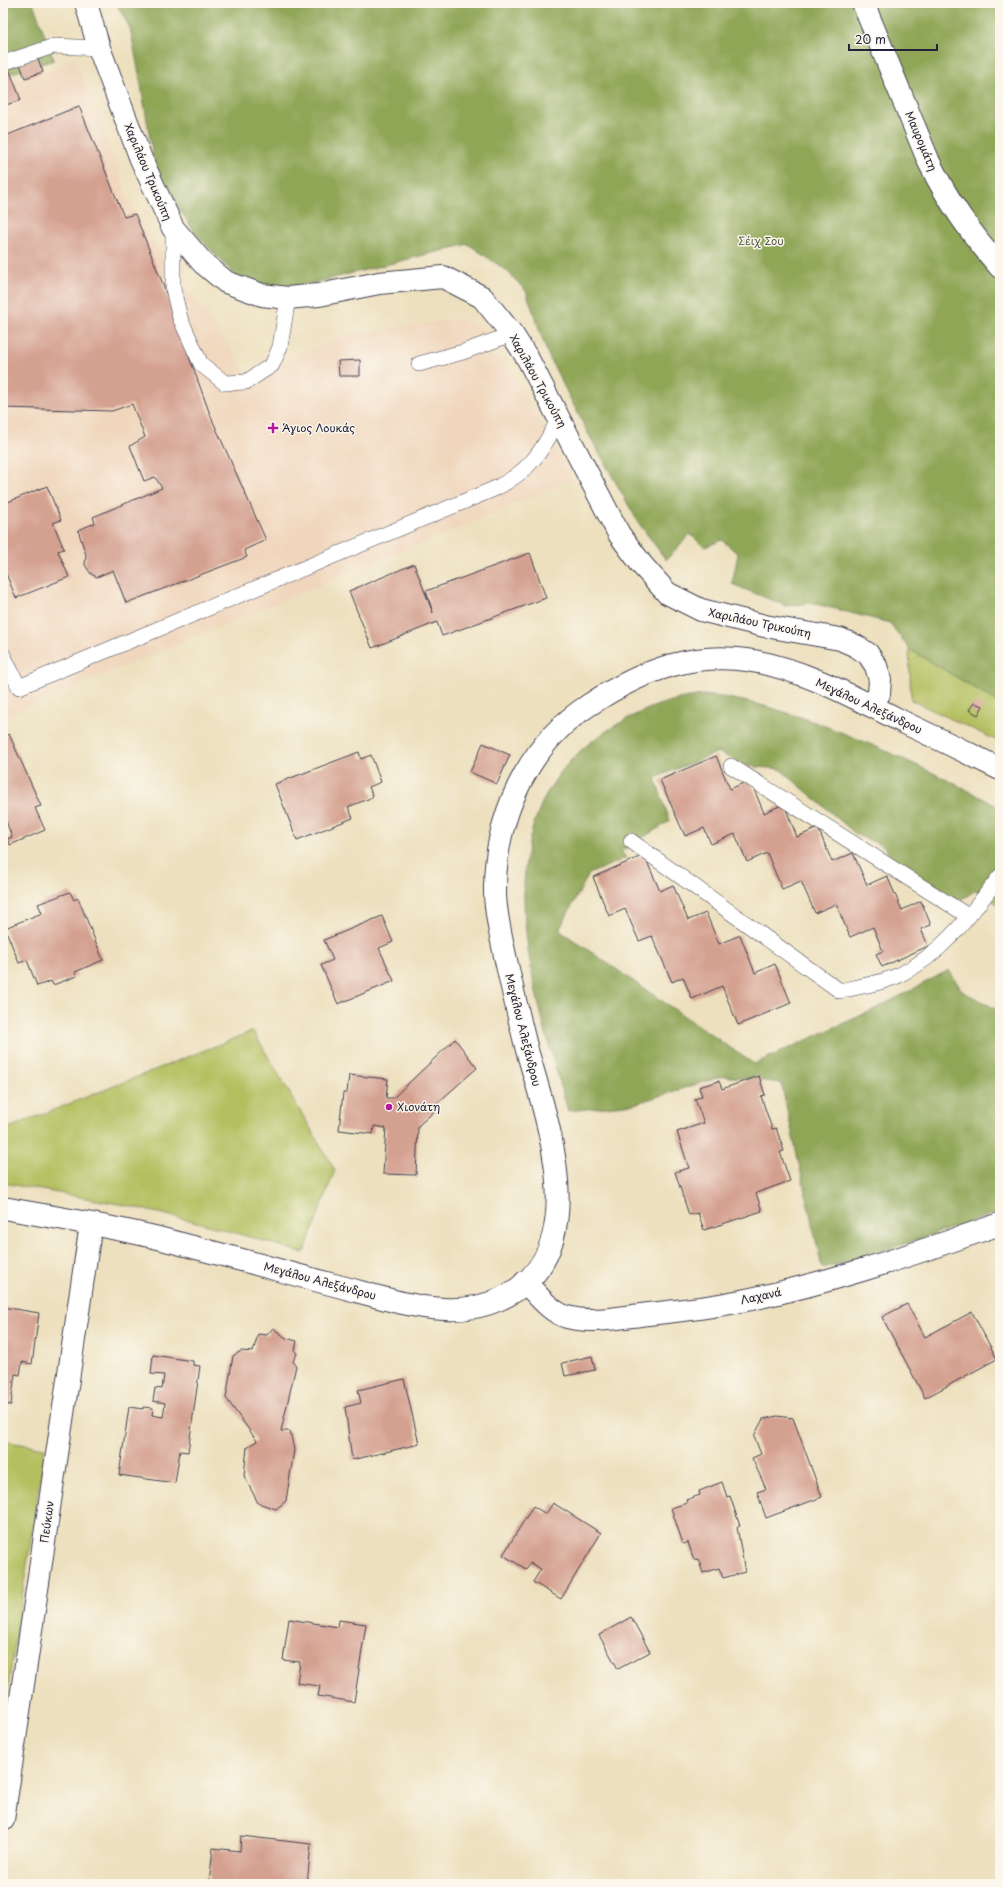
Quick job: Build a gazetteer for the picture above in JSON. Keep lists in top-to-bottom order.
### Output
{
  "streets": {
    "street": [
      "Μαυρομάτη",
      "Χαριλάου Τρικούπη",
      "Μεγάλου Αλεξάνδρου",
      "Λαχανά",
      "Πεύκων"
    ]
  },
  "crossings": [
    ["Χαριλάου Τρικούπη", "Μεγάλου Αλεξάνδρου"],
    ["Μεγάλου Αλεξάνδρου", "Λαχανά"],
    ["Μεγάλου Αλεξάνδρου", "Πεύκων"]
  ],
  "parks": ["Σέιχ Σου"],
  "places": {
    "health": ["Άγιος Λουκάς"],
    "other": ["Χιονάτη"]
  },
  "scale_bar": "20 m"
}
